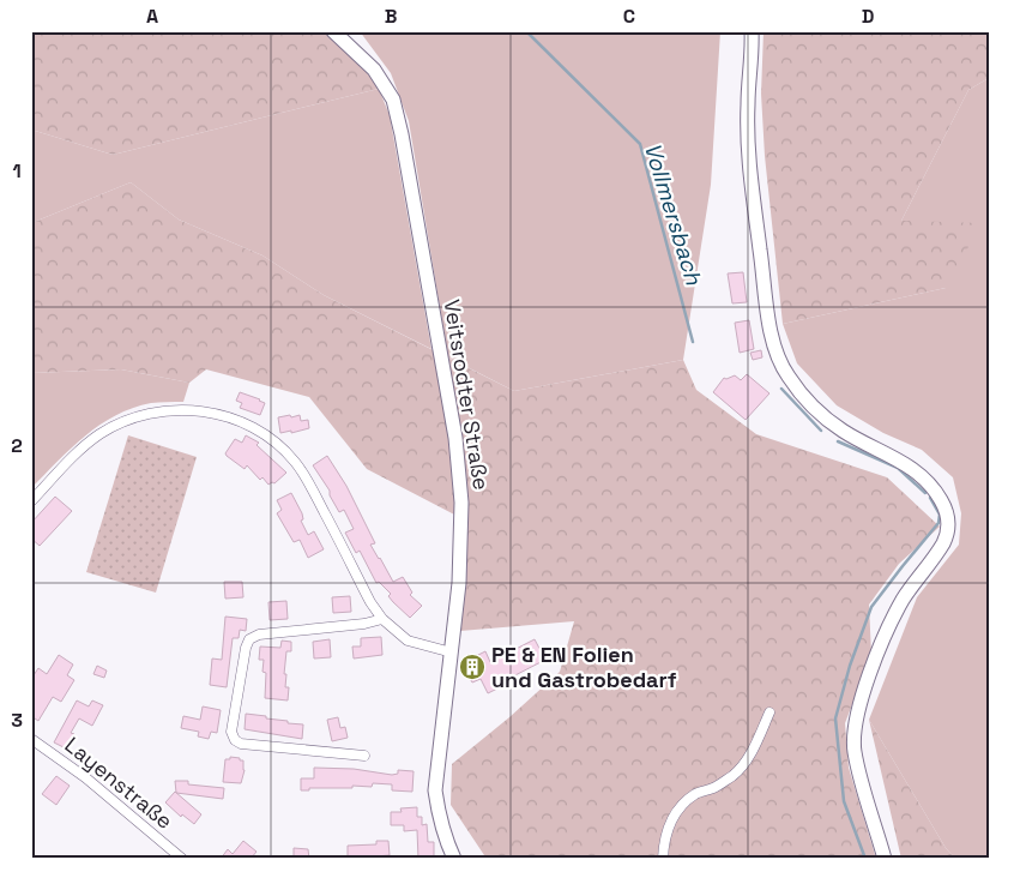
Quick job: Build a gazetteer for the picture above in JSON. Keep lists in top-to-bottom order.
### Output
{
  "streets": {
    "main road": ["Veitsrodter Straße"],
    "street": ["Layenstraße"]
  },
  "water": ["Vollmersbach"],
  "places": {
    "building": ["PE & EN Folien und Gastrobedarf"]
  },
  "grid": {
    "columns": [
      "A",
      "B",
      "C",
      "D"
    ],
    "rows": ["1", "2", "3"]
  }
}
